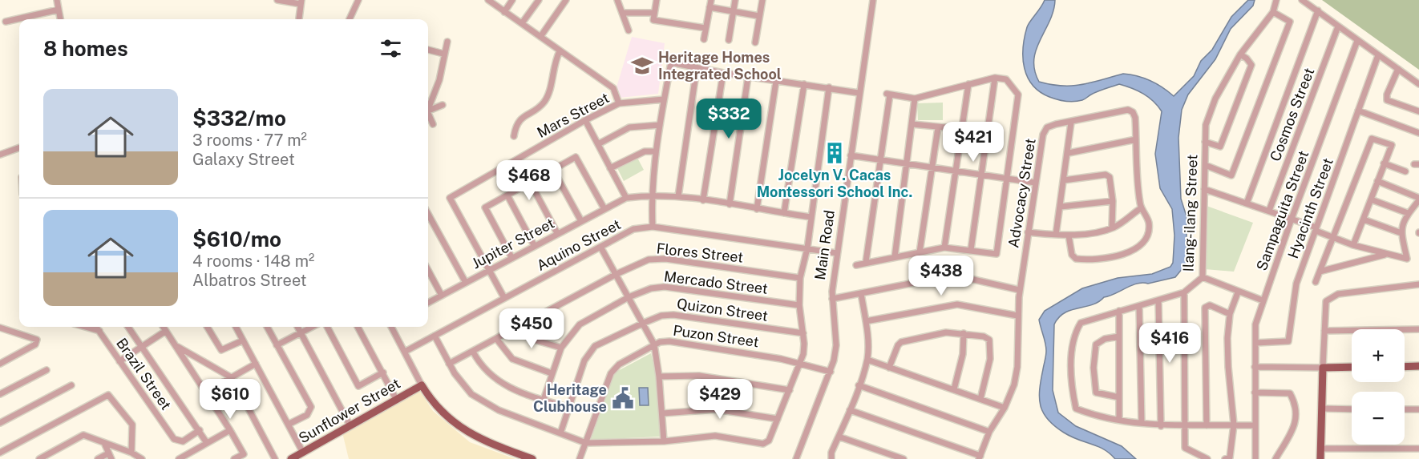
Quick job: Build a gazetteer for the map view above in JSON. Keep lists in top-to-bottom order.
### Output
{
  "streets": {
    "main road": ["Sunflower Street"],
    "street": [
      "Cosmos Street",
      "Mars Street",
      "Advocacy Street",
      "Hyacinth Street",
      "Sampaguita Street",
      "Ilang-ilang Street",
      "Jupiter Street",
      "Aquino Street",
      "Main Road",
      "Flores Street",
      "Mercado Street",
      "Quizon Street",
      "Puzon Street",
      "Brazil Street"
    ]
  },
  "crossings": [
    ["Mars Street", "Jupiter Street"],
    ["Hyacinth Street", "Sampaguita Street"],
    ["Sampaguita Street", "Ilang-ilang Street"],
    ["Aquino Street", "Main Road"],
    ["Main Road", "Puzon Street"]
  ],
  "places": {
    "school or university": ["Heritage Homes Integrated School"],
    "building": ["Jocelyn V. Cacas Montessori School Inc."],
    "public building": ["Heritage Clubhouse"]
  },
  "page": {
    "heading": "8 homes",
    "list": [
      {
        "name": "$332/mo",
        "note": "3 rooms · 77 m² · Galaxy Street"
      },
      {
        "name": "$610/mo",
        "note": "4 rooms · 148 m² · Albatros Street"
      }
    ],
    "price": [
      "$332",
      "$421",
      "$468",
      "$438",
      "$450",
      "$416",
      "$610",
      "$429"
    ],
    "map_buttons": ["+", "−"]
  }
}
